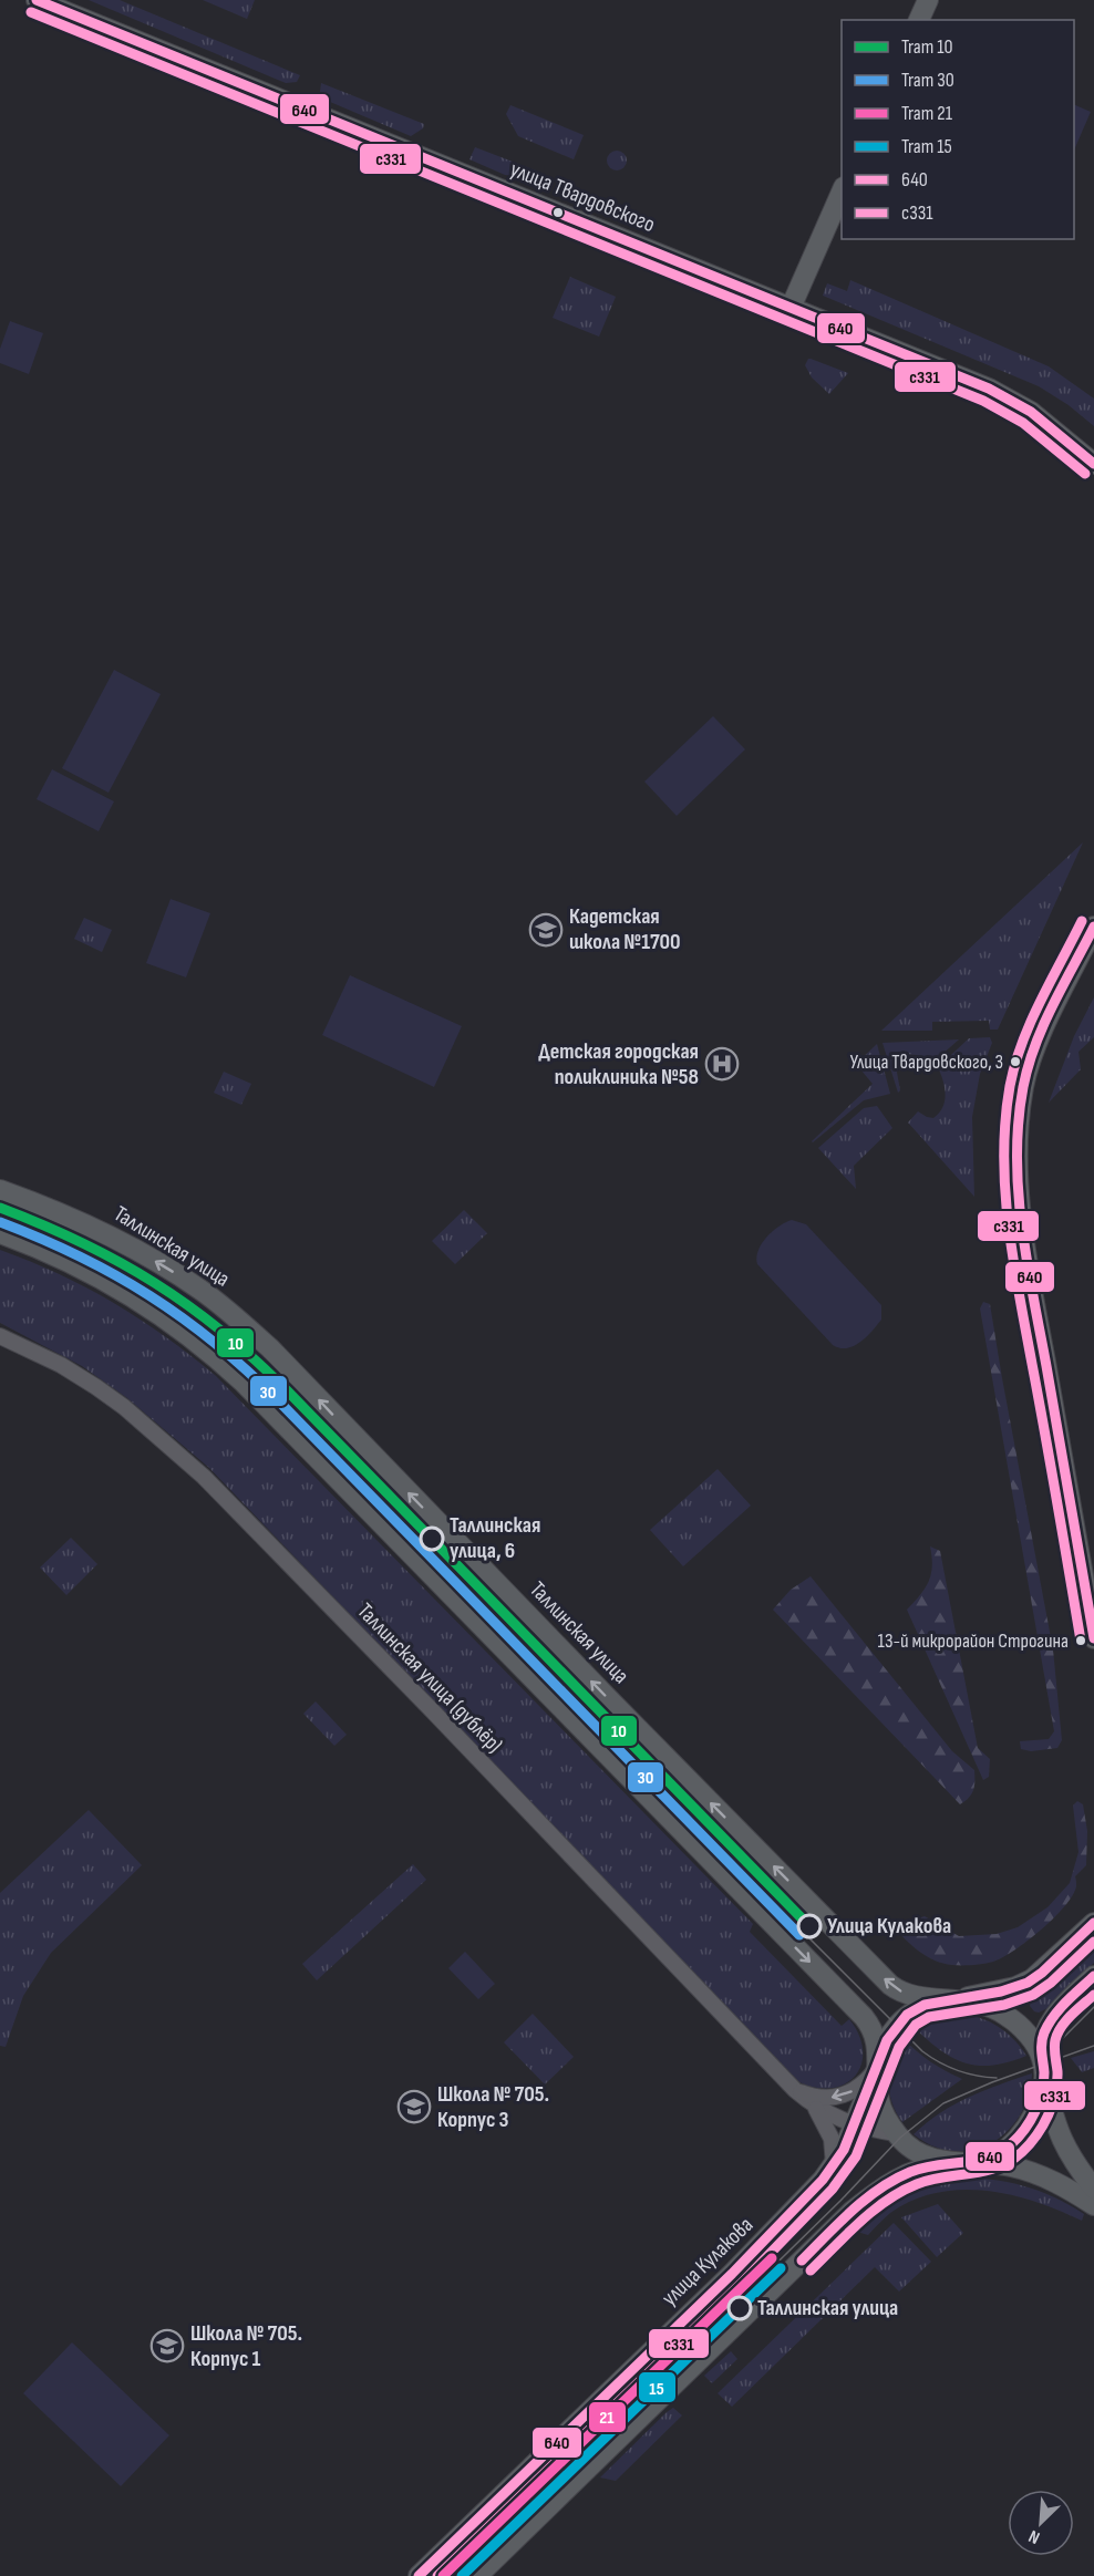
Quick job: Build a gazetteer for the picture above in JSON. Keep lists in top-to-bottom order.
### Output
{
  "streets": {
    "main road": ["улица Твардовского", "Таллинская улица", "улица Кулакова"],
    "street": ["Таллинская улица (дублёр)"]
  },
  "crossings": [
    ["Таллинская улица", "Таллинская улица (дублёр)"],
    ["Таллинская улица", "улица Кулакова"],
    ["Таллинская улица (дублёр)", "улица Кулакова"]
  ],
  "places": {
    "school or university": ["Кадетская школа №1700", "Школа № 705. Корпус 3", "Школа № 705. Корпус 1"],
    "other": [
      "Улица Твардовского, 3",
      "Таллинская улица, 6",
      "13-й микрорайон Строгина",
      "Улица Кулакова",
      "Таллинская улица"
    ],
    "hospital": ["Детская городская поликлиника №58"]
  },
  "lines": [
    "transit line 640",
    "transit line с331",
    "tram line 10",
    "tram line 30",
    "tram line 21",
    "tram line 15"
  ],
  "legend": [
    "Tram 10",
    "Tram 30",
    "Tram 21",
    "Tram 15",
    "640",
    "с331"
  ],
  "north": "bottom left"
}
